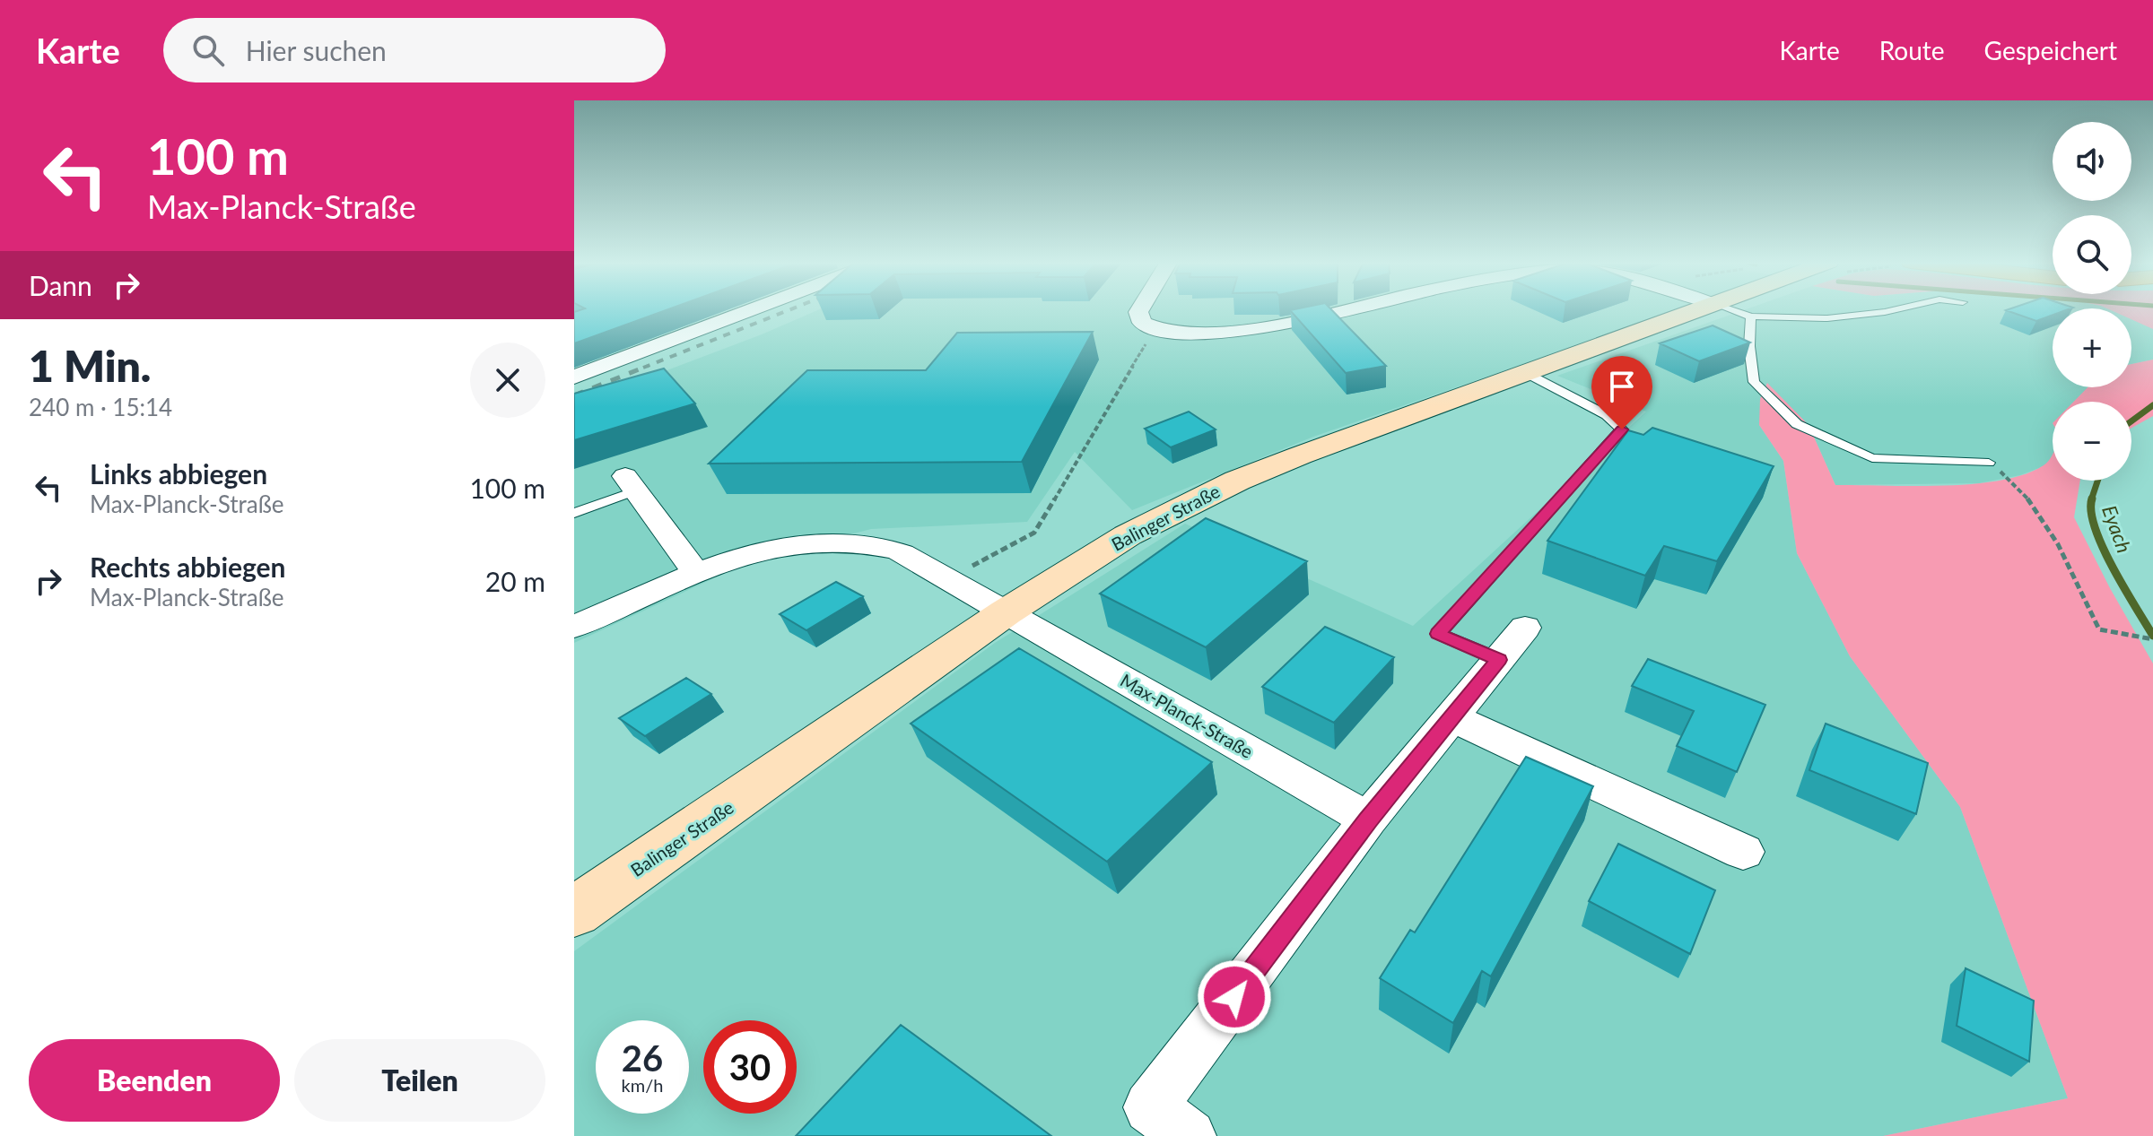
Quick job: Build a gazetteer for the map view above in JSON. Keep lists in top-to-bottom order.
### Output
{
  "streets": {
    "main road": ["Balinger Straße"],
    "street": ["Max-Planck-Straße"]
  },
  "crossings": [
    ["Balinger Straße", "Max-Planck-Straße"]
  ],
  "water": ["Eyach"],
  "page": {
    "header": "Karte",
    "search": "Hier suchen",
    "nav": ["Karte", "Route", "Gespeichert"],
    "turn": ["100 m", "Max-Planck-Straße"],
    "map_buttons": ["+", "−"],
    "then": "Dann",
    "heading": ["1 Min.", "240 m · 15:14"],
    "list": [
      {
        "name": "Links abbiegen",
        "note": "Max-Planck-Straße",
        "value": "100 m"
      },
      {
        "name": "Rechts abbiegen",
        "note": "Max-Planck-Straße",
        "value": "20 m"
      }
    ],
    "speed": "26 km/h",
    "limit": "30",
    "buttons": ["Beenden", "Teilen"]
  }
}
